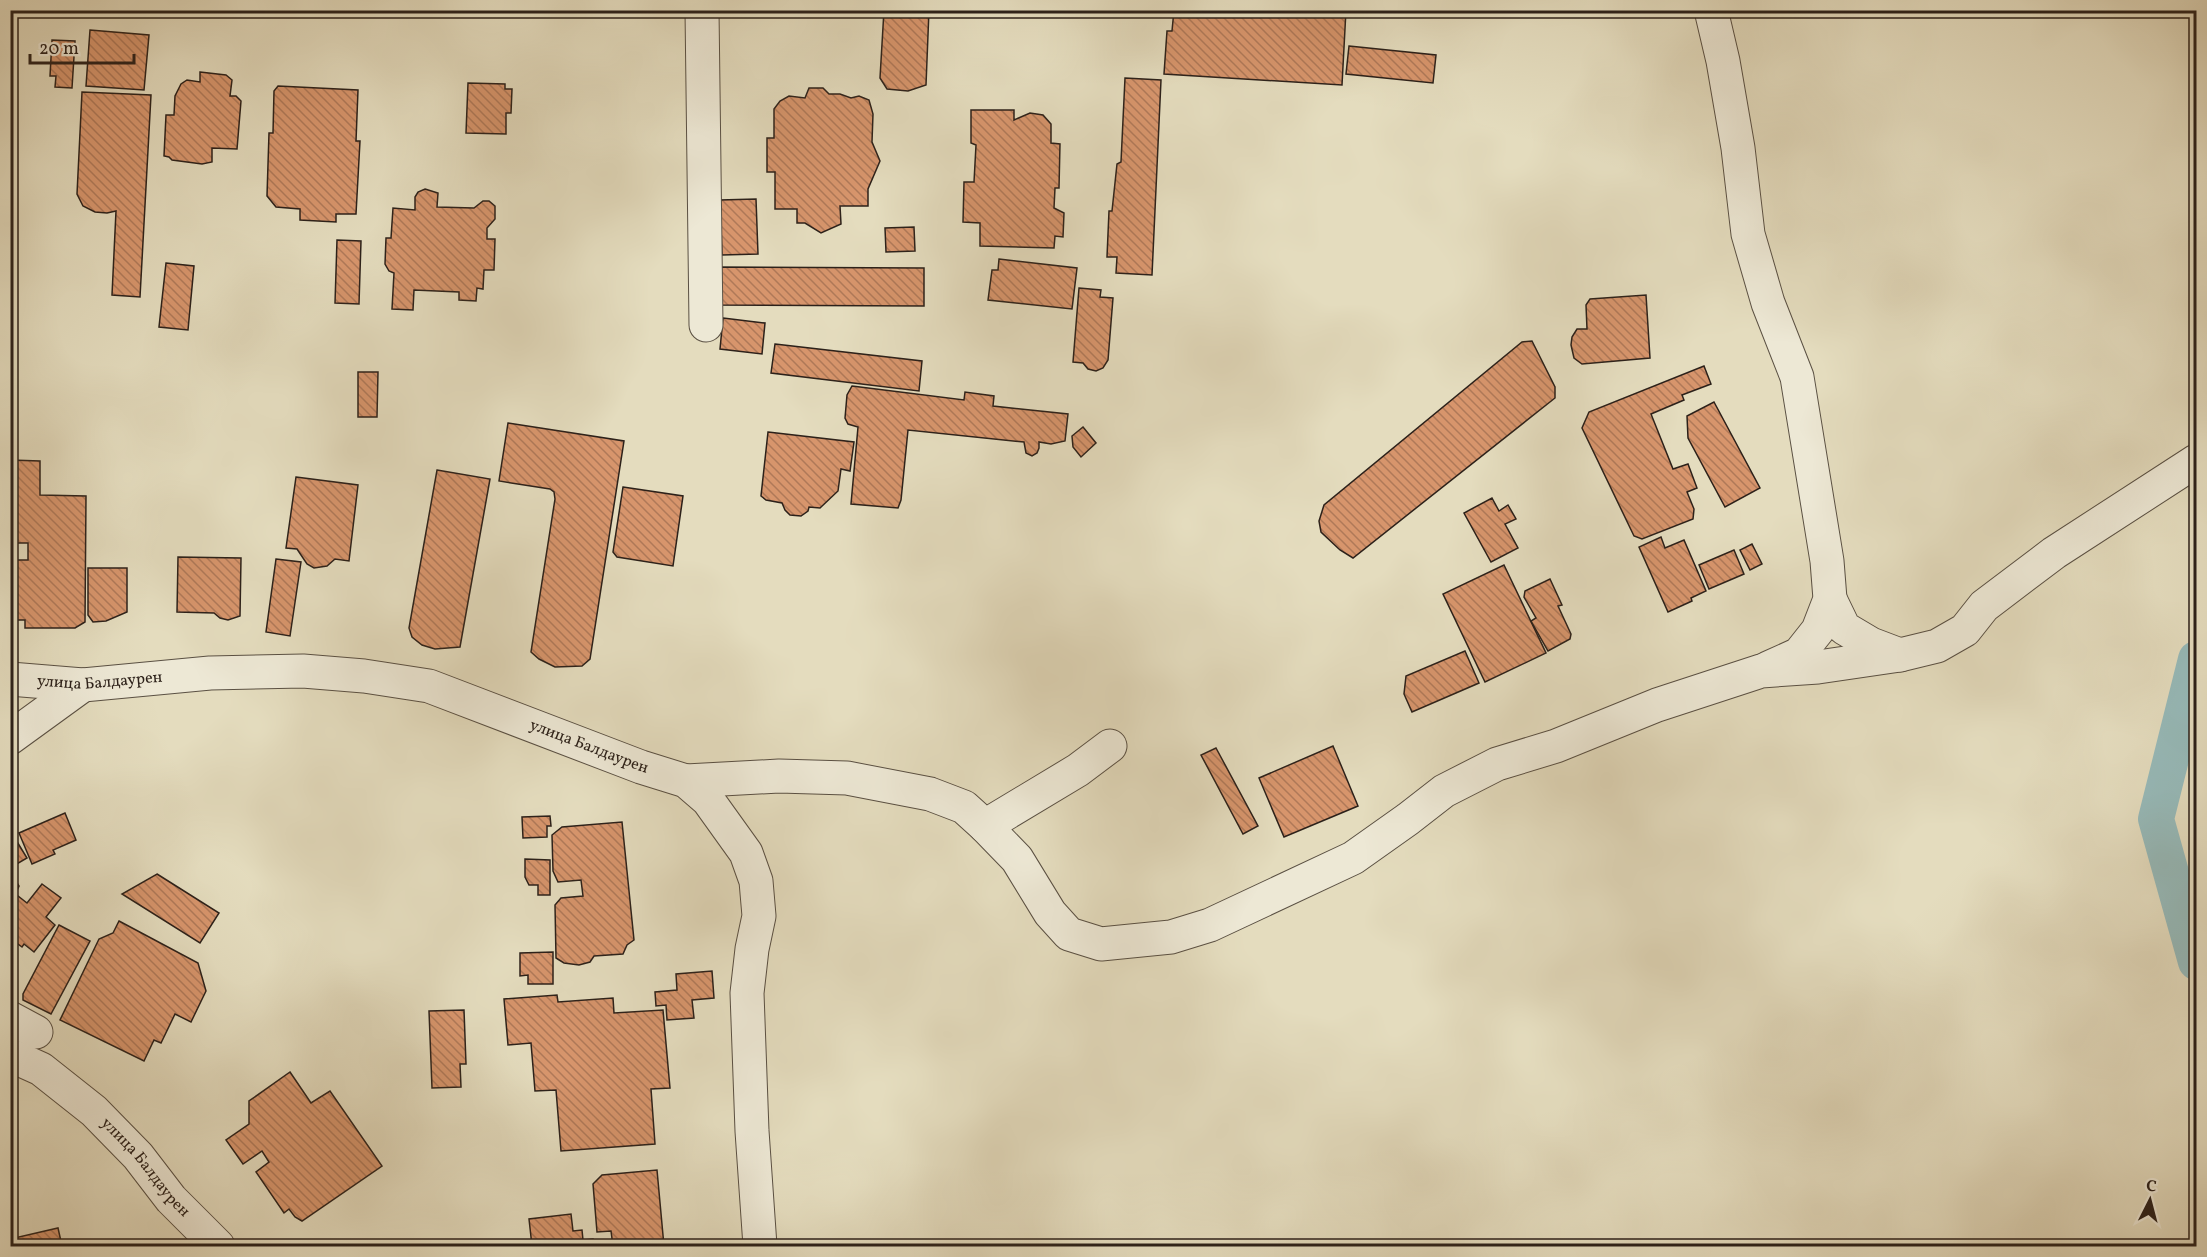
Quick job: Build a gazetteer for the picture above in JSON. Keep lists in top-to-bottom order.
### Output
{
  "streets": {
    "street": ["улица Балдаурен"]
  },
  "scale_bar": "20 m",
  "north": "top"
}
